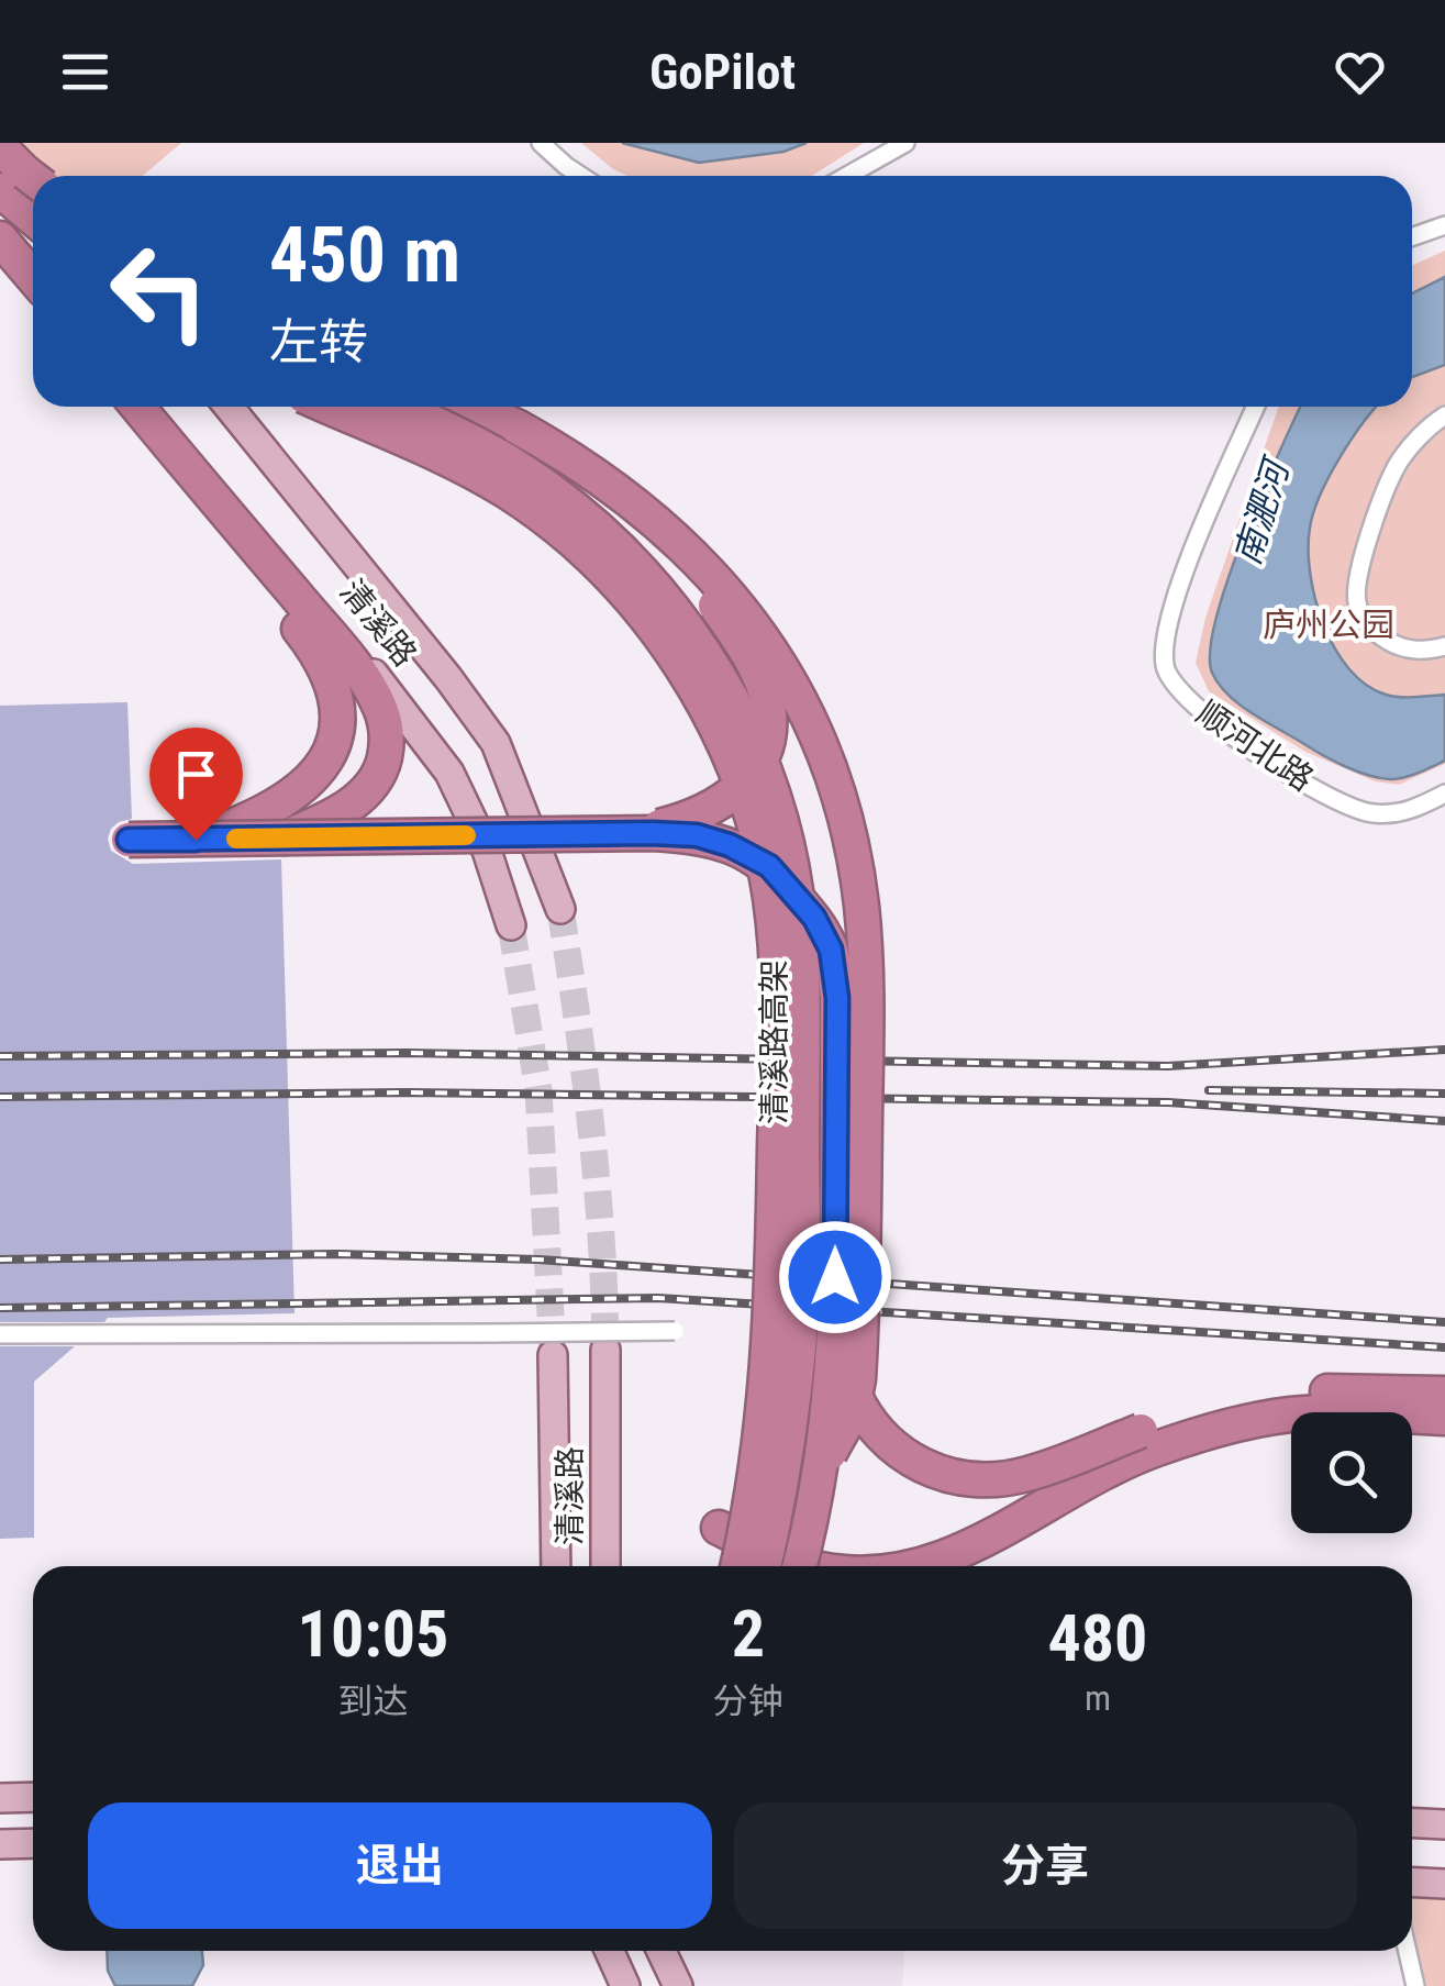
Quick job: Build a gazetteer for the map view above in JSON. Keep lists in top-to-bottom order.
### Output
{
  "streets": {
    "highway": ["清溪路高架"],
    "main road": ["清溪路"],
    "street": ["顺河北路"]
  },
  "water": ["南淝河"],
  "parks": ["庐州公园"],
  "page": {
    "header": "GoPilot",
    "turn": ["450 m", "左转"],
    "eta": [
      "10:05",
      "到达",
      "2",
      "分钟",
      "480",
      "m"
    ],
    "buttons": ["退出", "分享"]
  }
}
